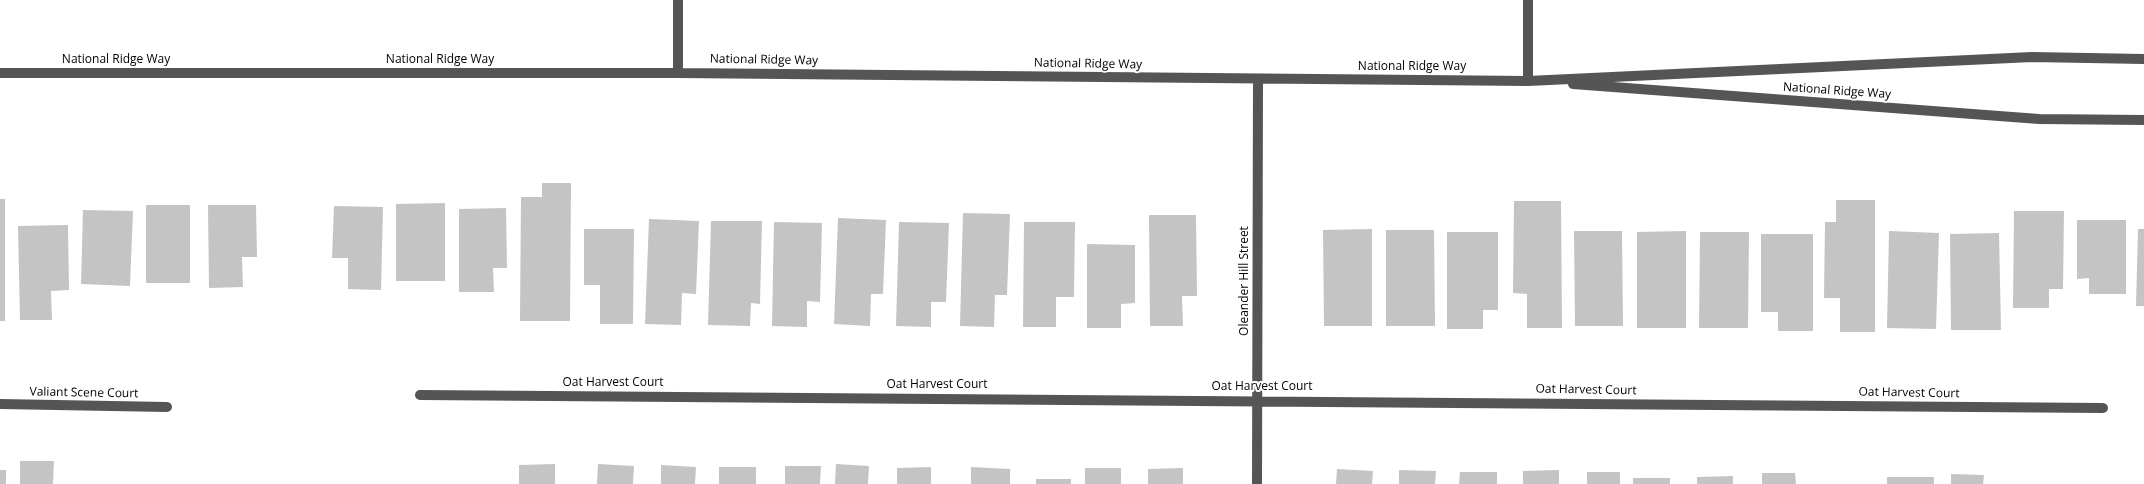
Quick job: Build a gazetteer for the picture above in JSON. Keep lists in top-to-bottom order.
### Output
{
  "streets": {
    "street": [
      "National Ridge Way",
      "Oleander Hill Street",
      "Oat Harvest Court",
      "Valiant Scene Court"
    ]
  },
  "crossings": [
    ["National Ridge Way", "Oleander Hill Street"],
    ["Oleander Hill Street", "Oat Harvest Court"]
  ]
}
